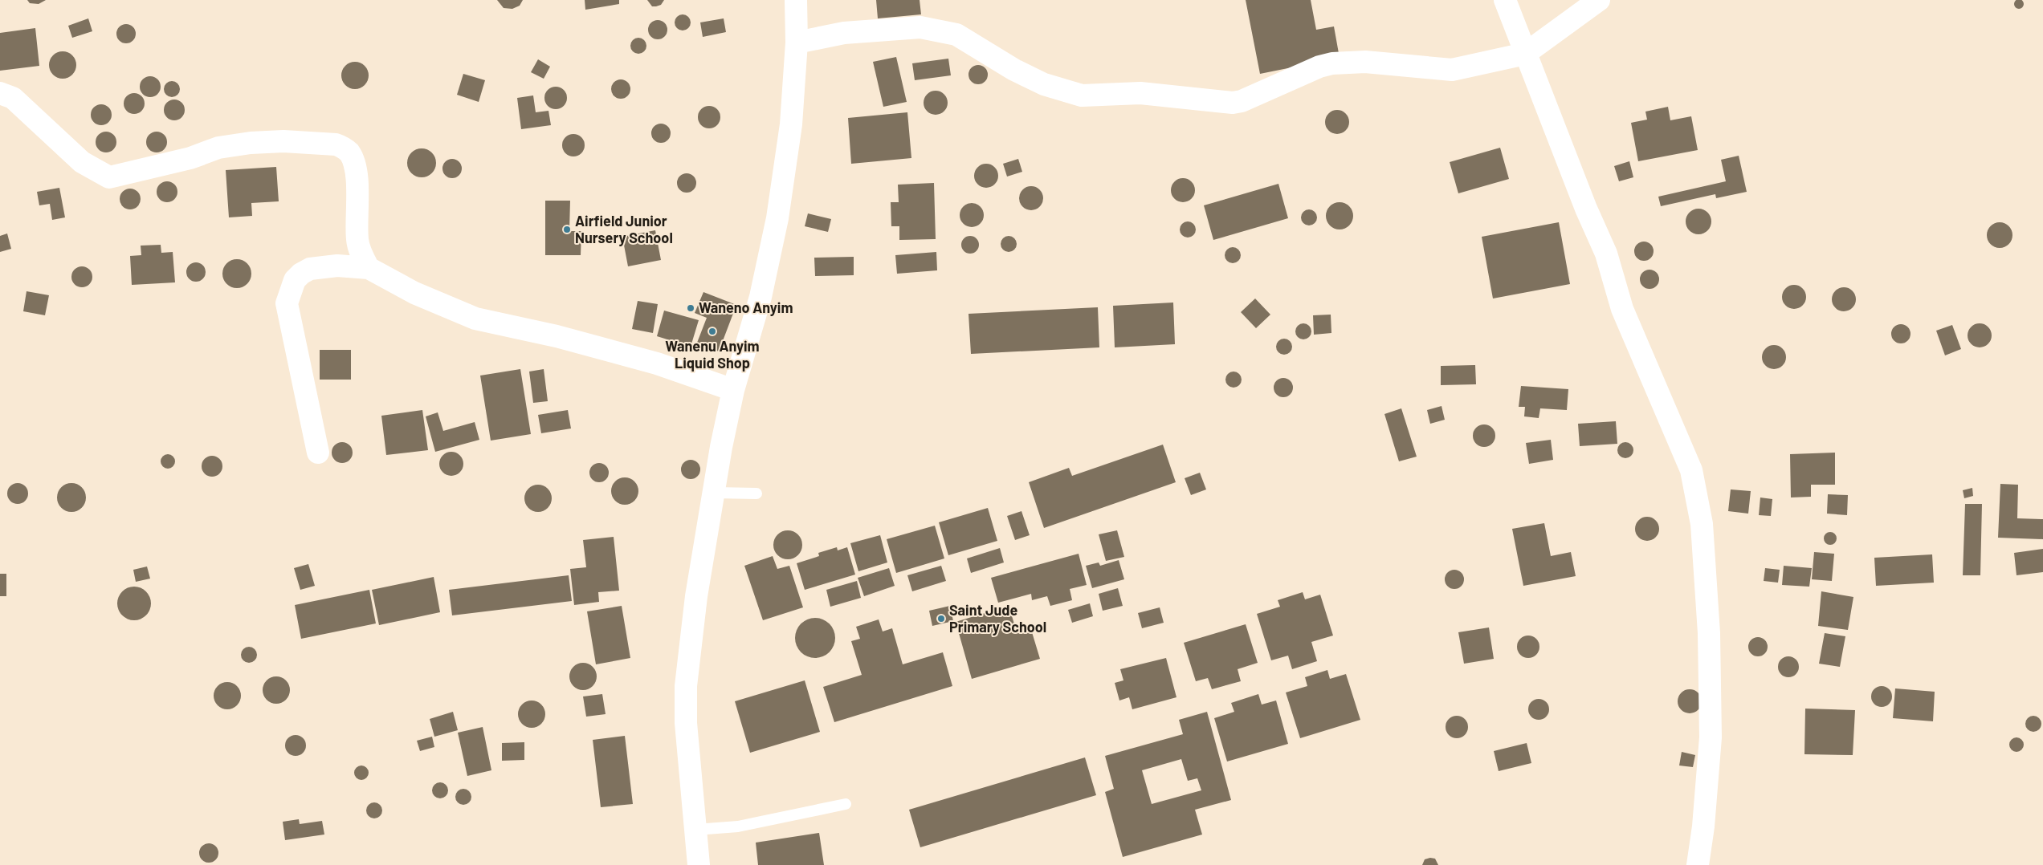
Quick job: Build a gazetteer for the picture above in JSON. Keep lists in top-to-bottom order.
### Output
{
  "places": [
    "Airfield Junior Nursery School",
    "Waneno Anyim",
    "Wanenu Anyim Liquid Shop",
    "Saint Jude Primary School"
  ]
}
